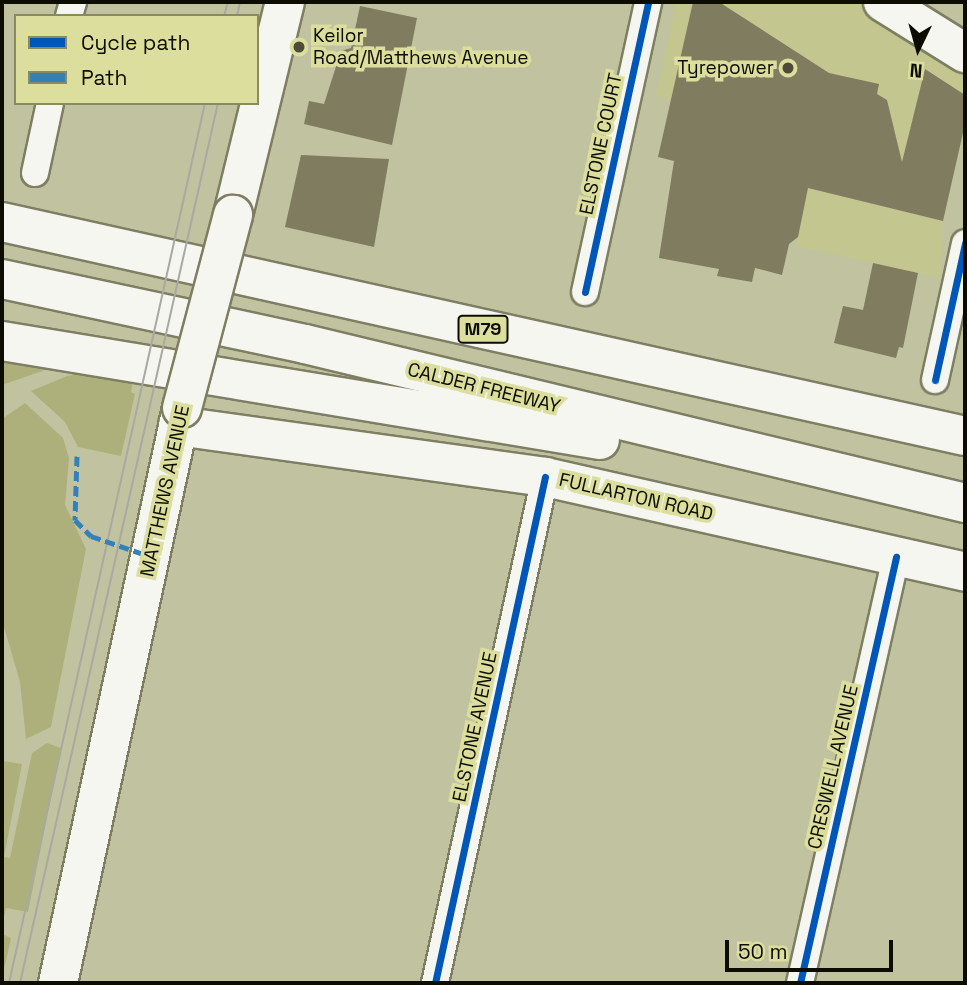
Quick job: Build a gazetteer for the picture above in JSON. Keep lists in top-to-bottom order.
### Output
{
  "streets": {
    "main road": [
      "M79",
      "CALDER FREEWAY",
      "MATTHEWS AVENUE",
      "FULLARTON ROAD"
    ],
    "street": ["ELSTONE COURT", "ELSTONE AVENUE", "CRESWELL AVENUE"]
  },
  "crossings": [
    ["MATTHEWS AVENUE", "FULLARTON ROAD"],
    ["FULLARTON ROAD", "ELSTONE AVENUE"],
    ["FULLARTON ROAD", "CRESWELL AVENUE"]
  ],
  "places": ["Keilor Road/Matthews Avenue", "Tyrepower"],
  "legend": ["Cycle path", "Path"],
  "scale_bar": "50 m",
  "north": "bottom"
}
